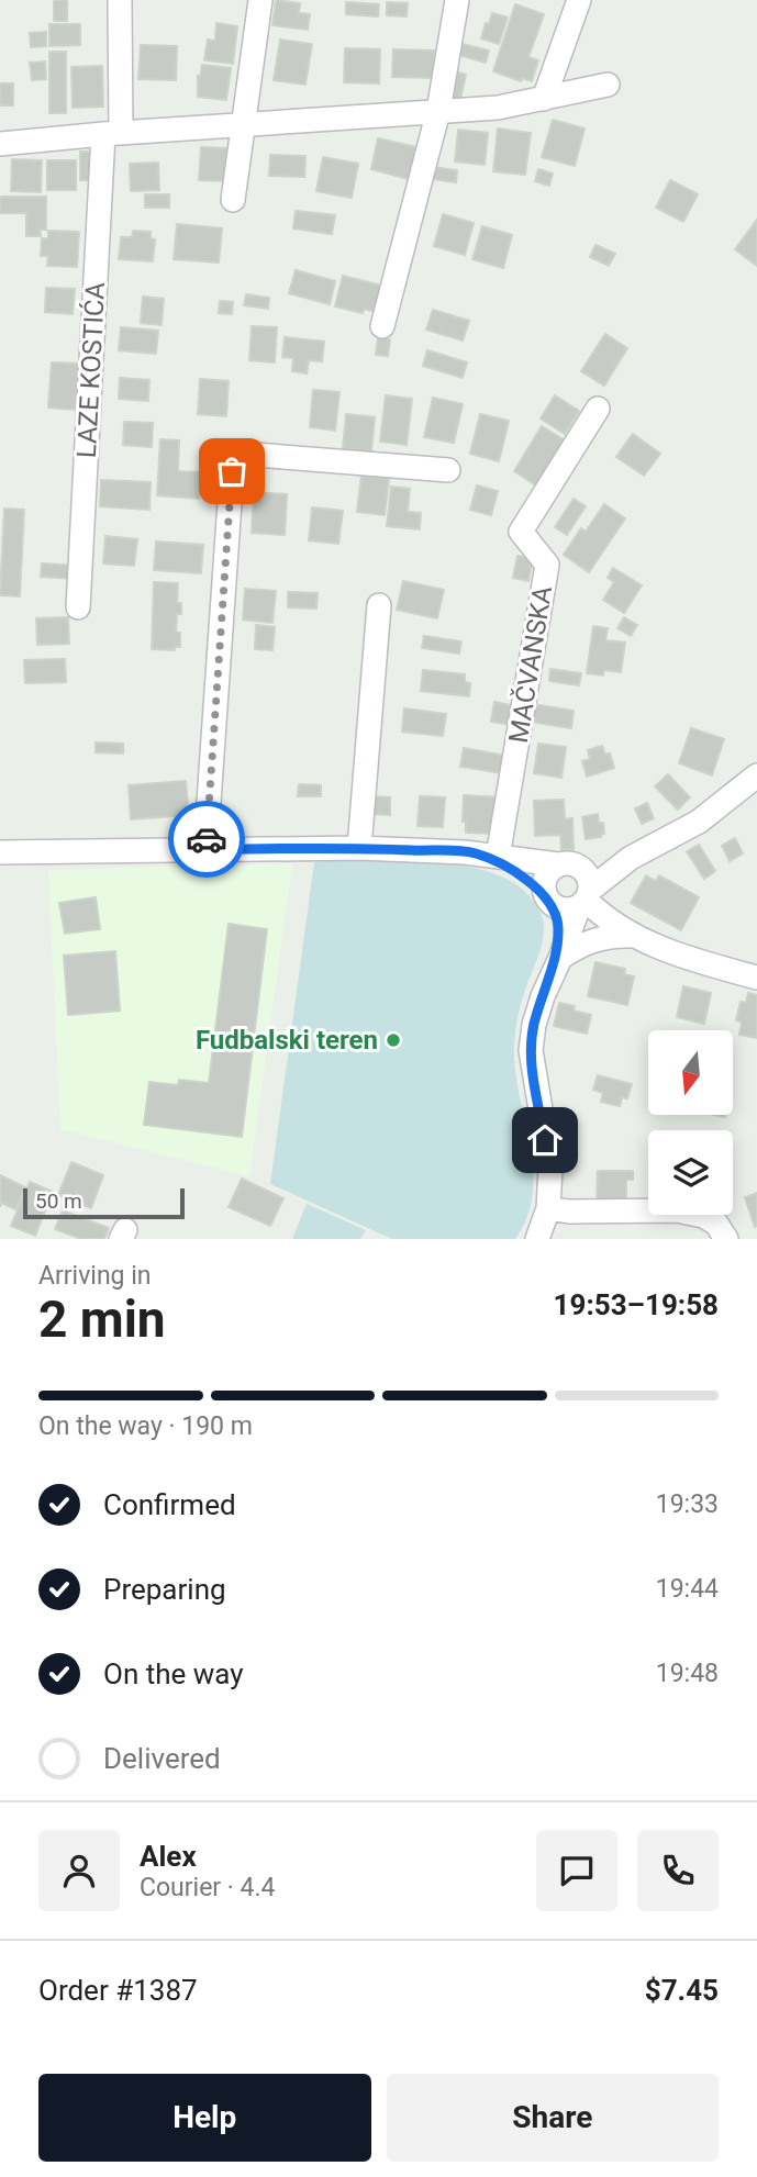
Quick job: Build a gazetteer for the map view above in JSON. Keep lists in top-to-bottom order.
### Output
{
  "streets": {
    "street": ["LAZE KOSTIĆA", "MAČVANSKA"]
  },
  "places": ["Fudbalski teren"],
  "scale_bar": "50 m",
  "north": "bottom",
  "page": {
    "scale": "50 m",
    "heading": ["2 min", "Arriving in", "19:53–19:58"],
    "panel": [
      "Alex",
      "Courier · 4.4",
      "Order #1387",
      "$7.45"
    ],
    "bar": "On the way · 190 m",
    "list": [
      ["Confirmed", "19:33"],
      ["Preparing", "19:44"],
      ["On the way", "19:48"],
      "Delivered"
    ],
    "buttons": ["Help", "Share"]
  }
}
